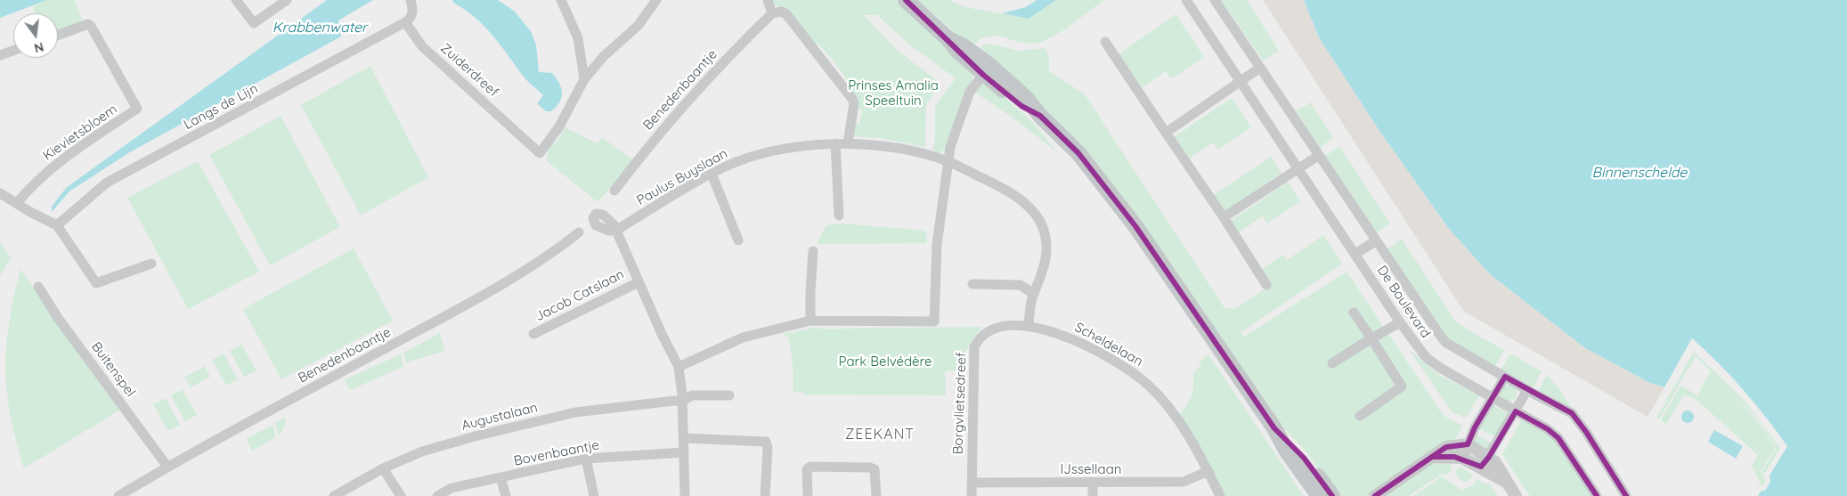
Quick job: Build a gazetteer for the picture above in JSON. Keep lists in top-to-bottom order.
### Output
{
  "streets": {
    "street": [
      "Zuiderdreef",
      "Benedenbaantje",
      "Langs de Lijn",
      "Kievietsbloem",
      "Paulus Buyslaan",
      "Jacob Catslaan",
      "De Boulevard",
      "Scheldelaan",
      "Buitenspel",
      "Borgvlietsedreef",
      "Augustalaan",
      "Bovenbaantje",
      "IJssellaan"
    ]
  },
  "crossings": [
    ["Zuiderdreef", "Langs de Lijn"],
    ["Benedenbaantje", "Buitenspel"],
    ["Paulus Buyslaan", "Jacob Catslaan"],
    ["Paulus Buyslaan", "Scheldelaan"],
    ["Paulus Buyslaan", "Borgvlietsedreef"],
    ["Jacob Catslaan", "Augustalaan"],
    ["Jacob Catslaan", "Bovenbaantje"],
    ["Scheldelaan", "Borgvlietsedreef"],
    ["Scheldelaan", "IJssellaan"],
    ["Borgvlietsedreef", "IJssellaan"]
  ],
  "districts": ["ZEEKANT"],
  "water": ["Krabbenwater", "Binnenschelde"],
  "parks": ["Prinses Amalia Speeltuin", "Park Belvédère"],
  "north": "bottom"
}
